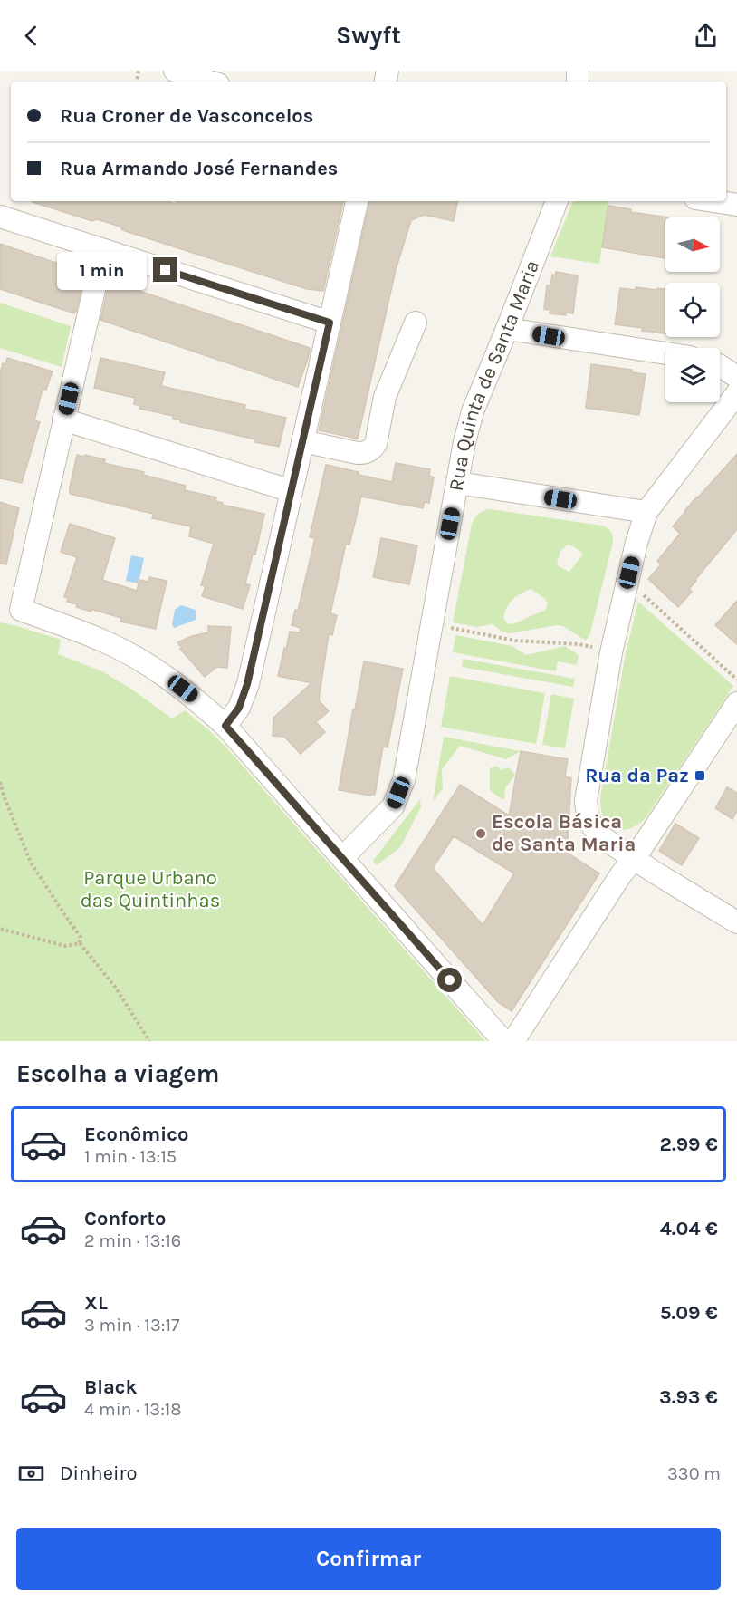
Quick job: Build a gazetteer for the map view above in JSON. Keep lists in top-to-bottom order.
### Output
{
  "streets": {
    "street": ["Rua Quinta de Santa Maria"]
  },
  "parks": ["Parque Urbano das Quintinhas"],
  "places": {
    "transit": ["Rua da Paz"],
    "other": ["Escola Básica de Santa Maria"]
  },
  "north": "right",
  "page": {
    "header": "Swyft",
    "banner": ["Rua Croner de Vasconcelos", "Rua Armando José Fernandes"],
    "bubble": "1 min",
    "heading": "Escolha a viagem",
    "list": [
      {
        "name": "Econômico",
        "note": "1 min · 13:15",
        "value": "2.99 €"
      },
      {
        "name": "Conforto",
        "note": "2 min · 13:16",
        "value": "4.04 €"
      },
      {
        "name": "XL",
        "note": "3 min · 13:17",
        "value": "5.09 €"
      },
      {
        "name": "Black",
        "note": "4 min · 13:18",
        "value": "3.93 €"
      }
    ],
    "pay": ["Dinheiro", "330 m"],
    "buttons": "Confirmar"
  }
}
